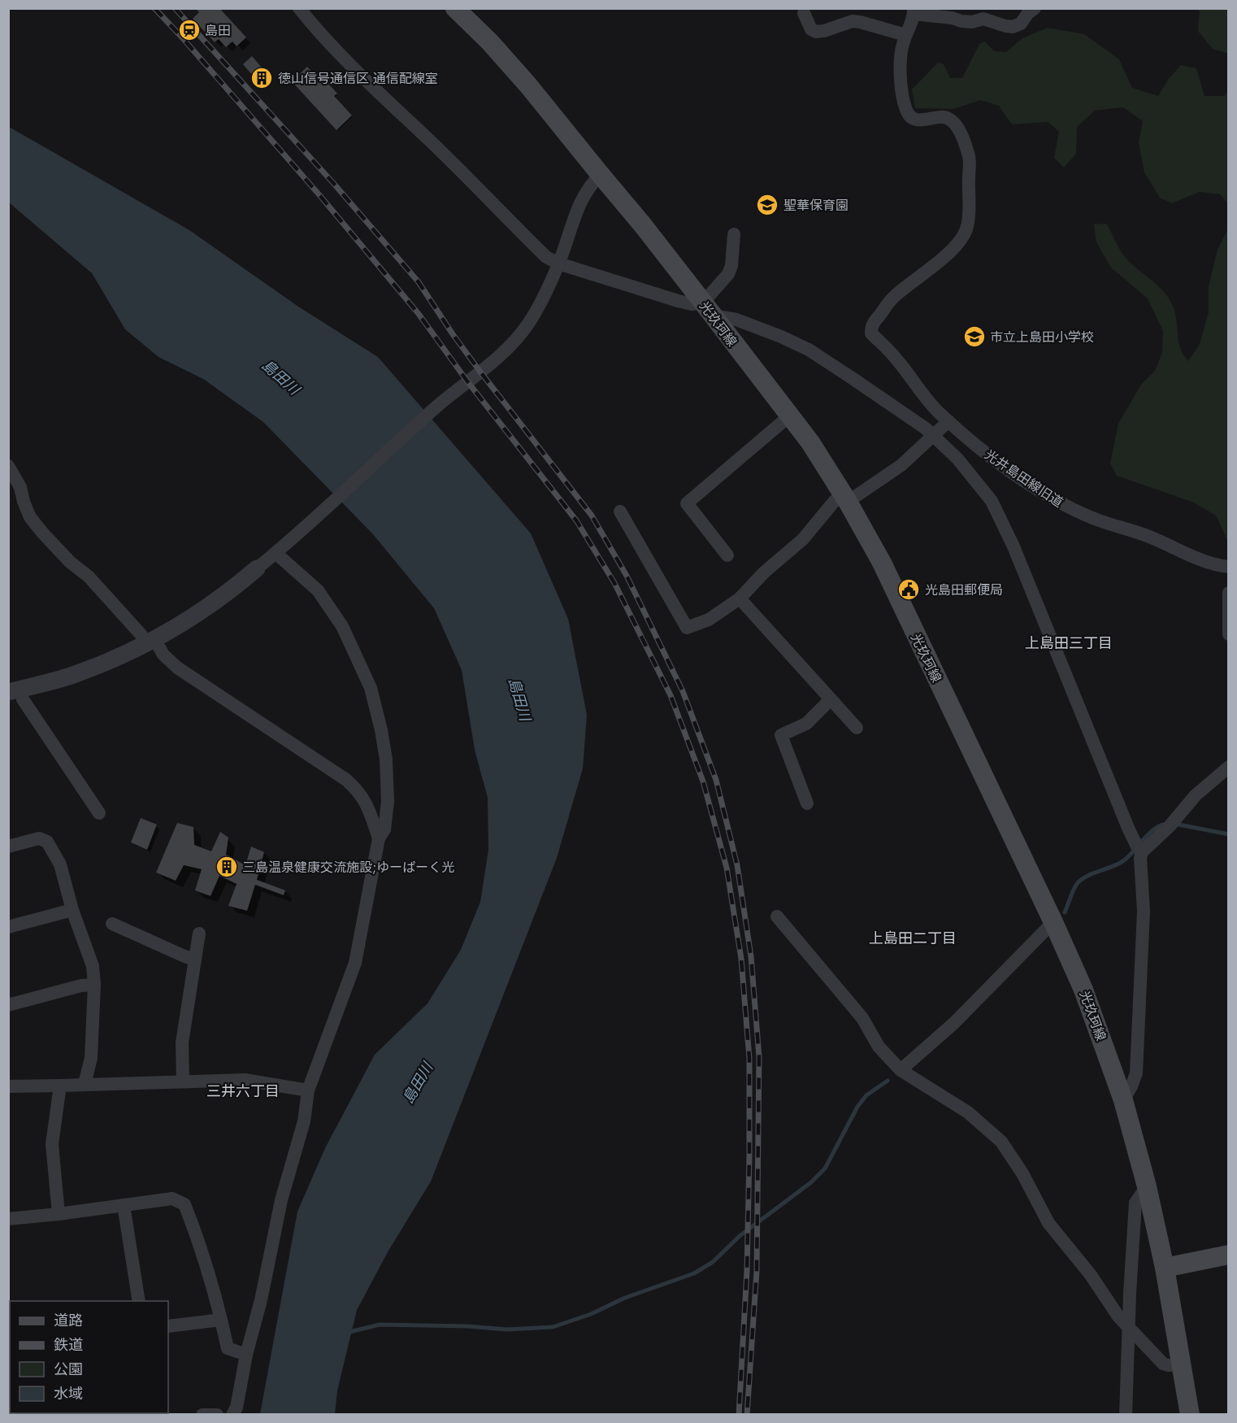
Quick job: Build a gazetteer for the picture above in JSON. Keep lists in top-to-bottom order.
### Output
{
  "streets": {
    "main road": ["光玖珂線"],
    "street": ["光井島田線旧道"]
  },
  "districts": ["上島田三丁目", "上島田二丁目", "三井六丁目"],
  "water": ["島田川"],
  "places": {
    "station": ["島田"],
    "building": ["徳山信号通信区 通信配線室", "三島温泉健康交流施設;ゆーぱーく光"],
    "school or university": ["聖華保育園", "市立上島田小学校"],
    "public building": ["光島田郵便局"]
  },
  "legend": [
    "道路",
    "鉄道",
    "公園",
    "水域"
  ]
}
